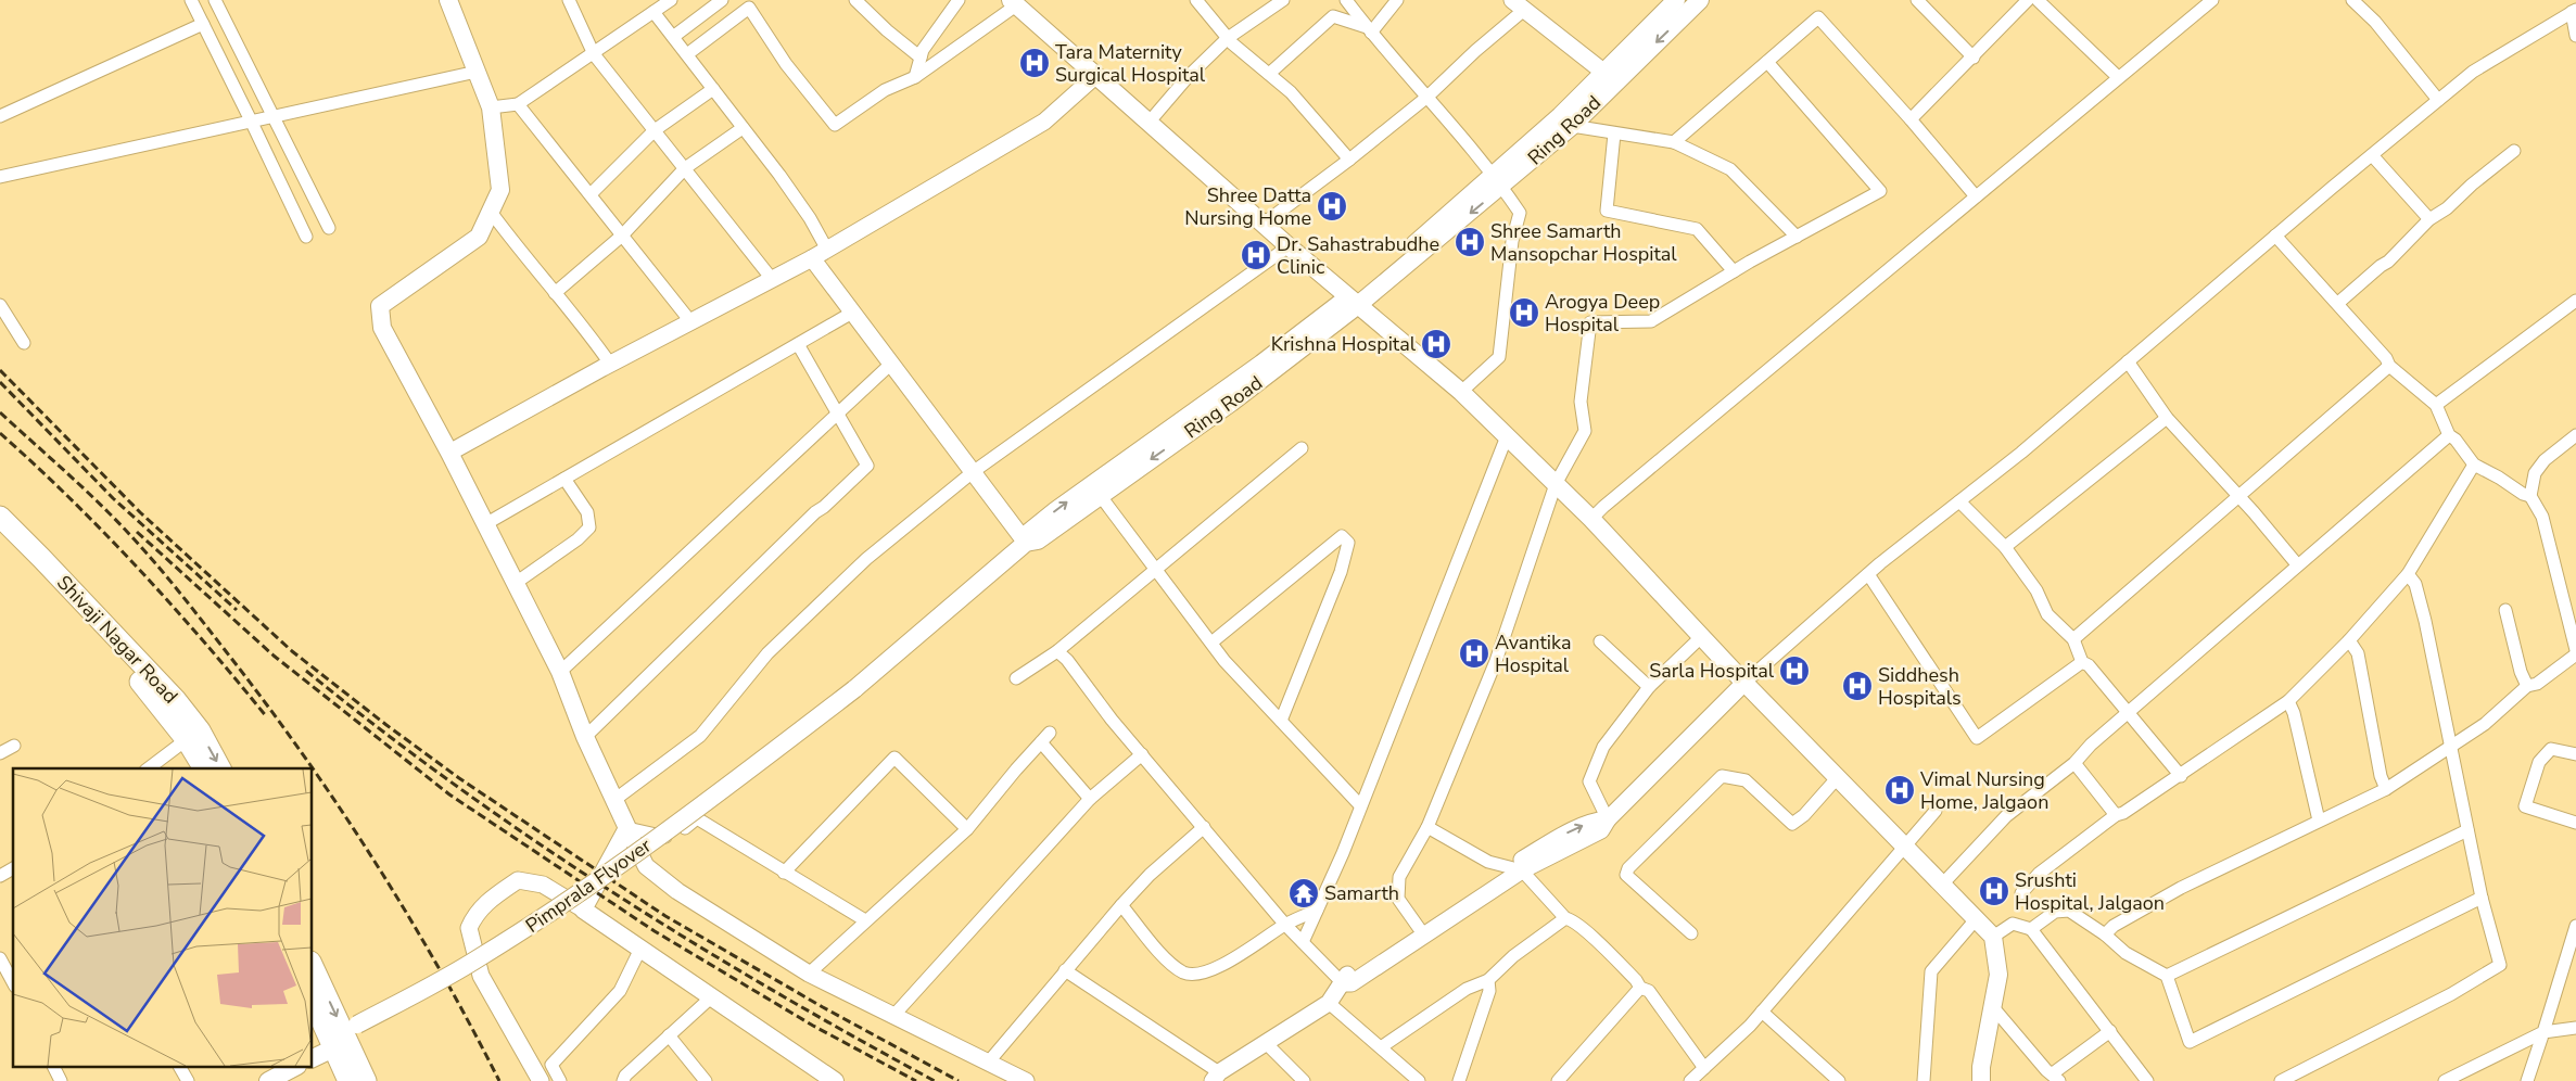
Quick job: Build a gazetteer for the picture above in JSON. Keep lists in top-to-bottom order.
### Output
{
  "streets": {
    "main road": ["Ring Road", "Shivaji Nagar Road", "Pimprala Flyover"]
  },
  "crossings": [
    ["Ring Road", "Pimprala Flyover"]
  ],
  "places": {
    "hospital": [
      "Tara Maternity Surgical Hospital",
      "Shree Datta Nursing Home",
      "Shree Samarth Mansopchar Hospital",
      "Dr. Sahastrabudhe Clinic",
      "Arogya Deep Hospital",
      "Krishna Hospital",
      "Avantika Hospital",
      "Sarla Hospital",
      "Siddhesh Hospitals",
      "Vimal Nursing Home, Jalgaon",
      "Srushti Hospital, Jalgaon"
    ],
    "temple": ["Samarth"]
  }
}
